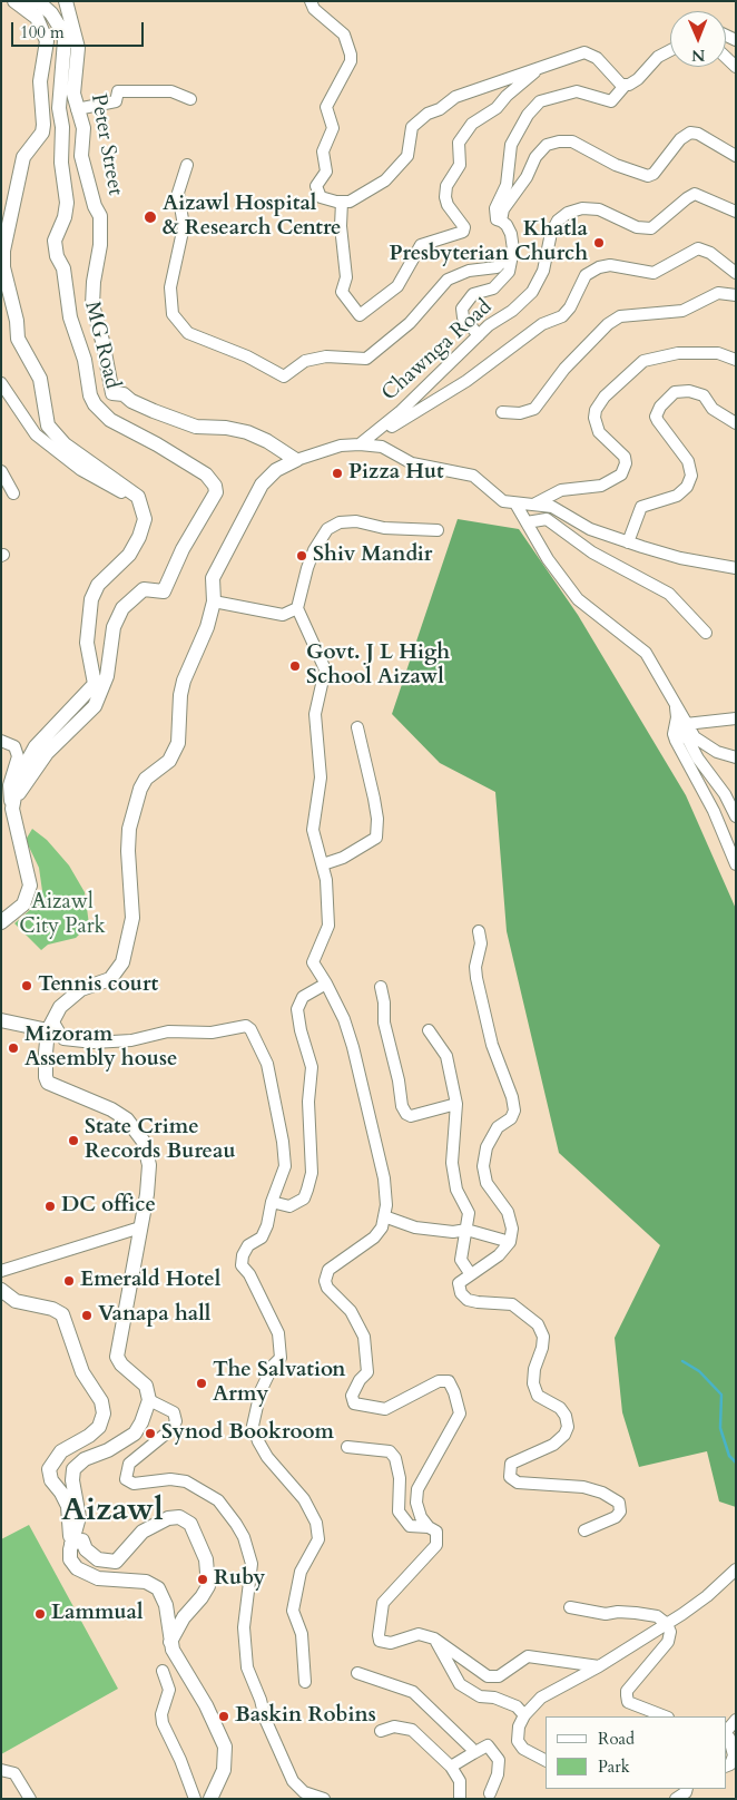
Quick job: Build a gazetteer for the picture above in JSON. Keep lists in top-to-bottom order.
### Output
{
  "streets": {
    "main road": ["Peter Street", "MG Road"],
    "street": ["Chawnga Road"]
  },
  "districts": ["Aizawl"],
  "parks": ["Aizawl City Park"],
  "places": [
    "Aizawl Hospital & Research Centre",
    "Khatla Presbyterian Church",
    "Pizza Hut",
    "Shiv Mandir",
    "Govt. J L High School Aizawl",
    "Tennis court",
    "Mizoram Assembly house",
    "State Crime Records Bureau",
    "DC office",
    "Emerald Hotel",
    "Vanapa hall",
    "The Salvation Army",
    "Synod Bookroom",
    "Ruby",
    "Lammual",
    "Baskin Robins"
  ],
  "legend": ["Road", "Park"],
  "scale_bar": "100 m",
  "north": "bottom"
}
